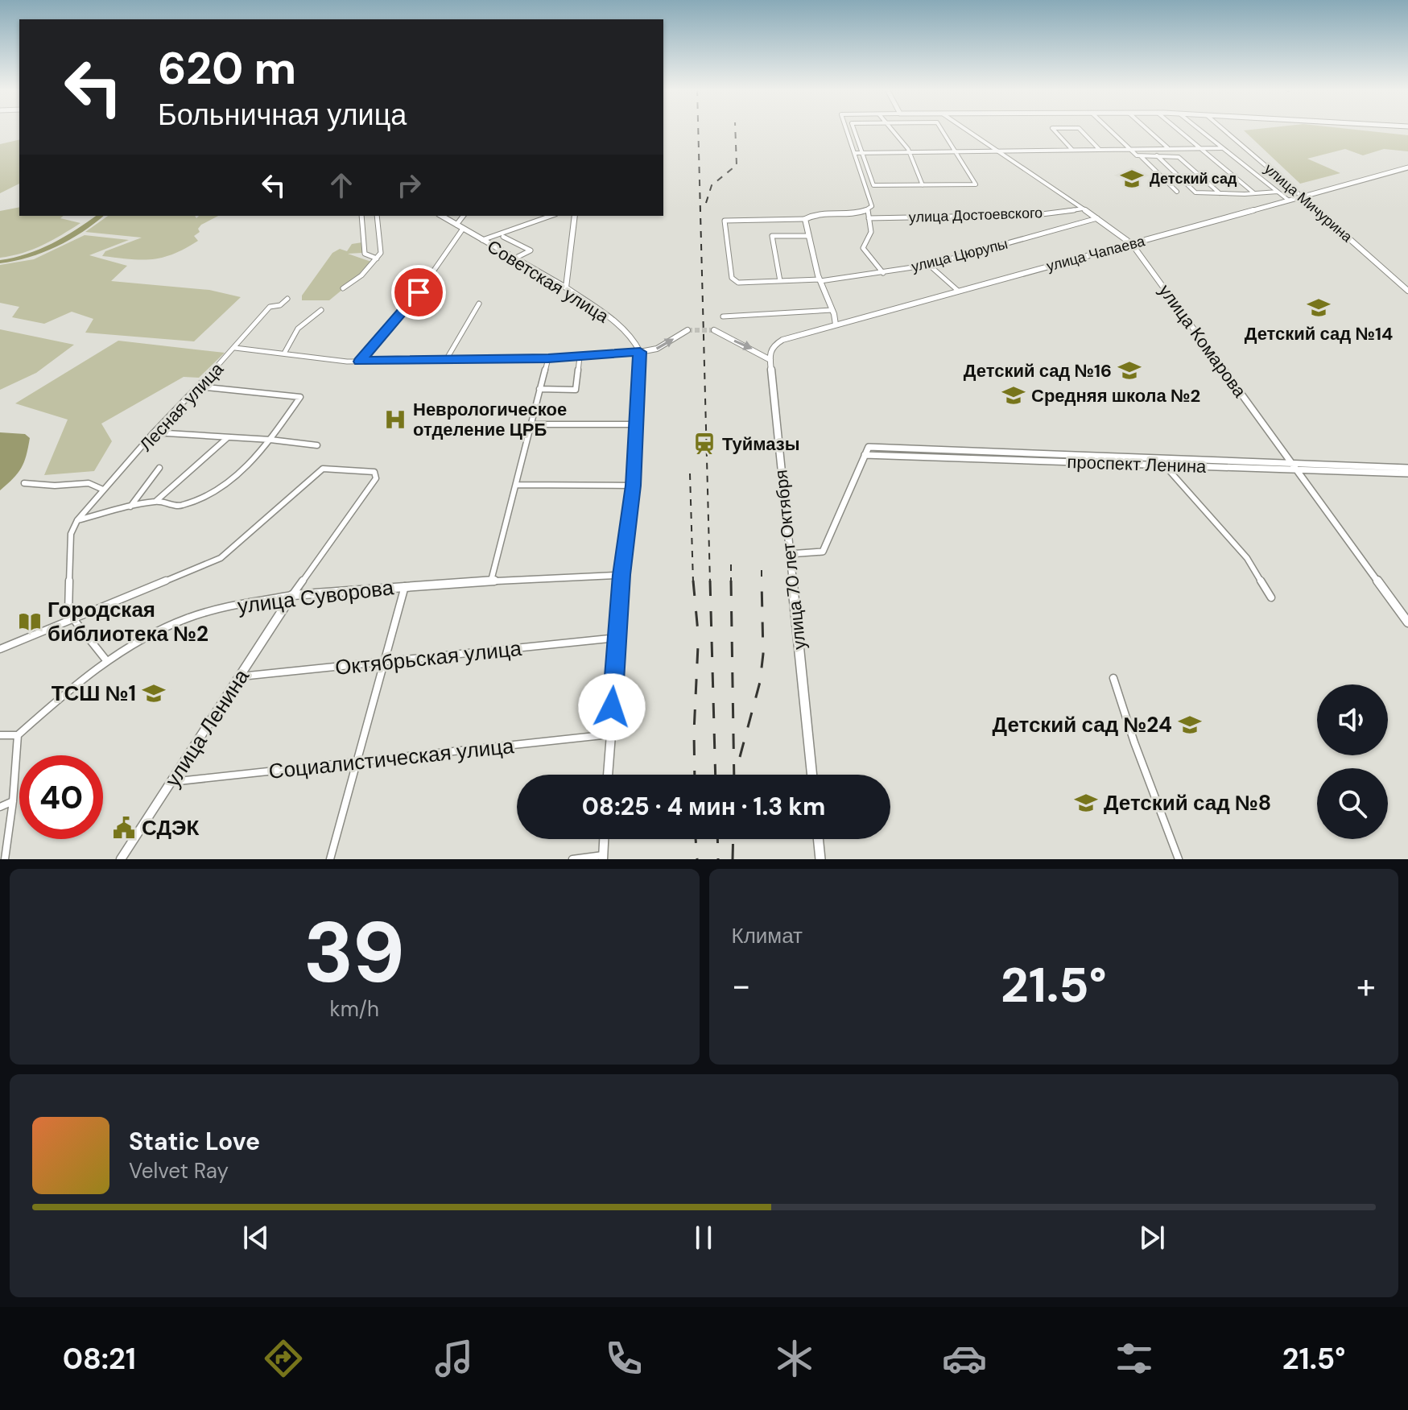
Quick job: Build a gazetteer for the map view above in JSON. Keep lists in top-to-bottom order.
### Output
{
  "streets": {
    "main road": ["улица Чапаева", "Советская улица", "улица 70 лет Октября"],
    "street": [
      "улица Мичурина",
      "улица Достоевского",
      "улица Цюрупы",
      "улица Комарова",
      "Лесная улица",
      "проспект Ленина",
      "улица Суворова",
      "Октябрьская улица",
      "улица Ленина",
      "Социалистическая улица"
    ]
  },
  "crossings": [
    ["улица Мичурина", "улица Чапаева"],
    ["улица Достоевского", "улица Комарова"],
    ["улица Чапаева", "улица Комарова"],
    ["улица Чапаева", "улица 70 лет Октября"],
    ["улица Цюрупы", "улица Комарова"],
    ["улица Комарова", "проспект Ленина"],
    ["улица Суворова", "улица Ленина"],
    ["Октябрьская улица", "улица Ленина"],
    ["улица Ленина", "Социалистическая улица"]
  ],
  "places": {
    "school or university": [
      "Детский сад",
      "Детский сад №14",
      "Детский сад №16",
      "Средняя школа №2",
      "ТСШ №1",
      "Детский сад №24",
      "Детский сад №8"
    ],
    "hospital": ["Неврологическое отделение ЦРБ"],
    "station": ["Туймазы"],
    "library": ["Городская библиотека №2"],
    "public building": ["СДЭК"]
  },
  "page": {
    "turn": ["620 m", "Больничная улица"],
    "limit": "40",
    "trip": "08:25 · 4 мин · 1.3 km",
    "tile": [
      ["39", "km/h"],
      "Климат"
    ],
    "heat": ["−", "21.5°", "+"],
    "song": ["Static Love", "Velvet Ray"],
    "tabs": ["08:21", "21.5°"]
  }
}
